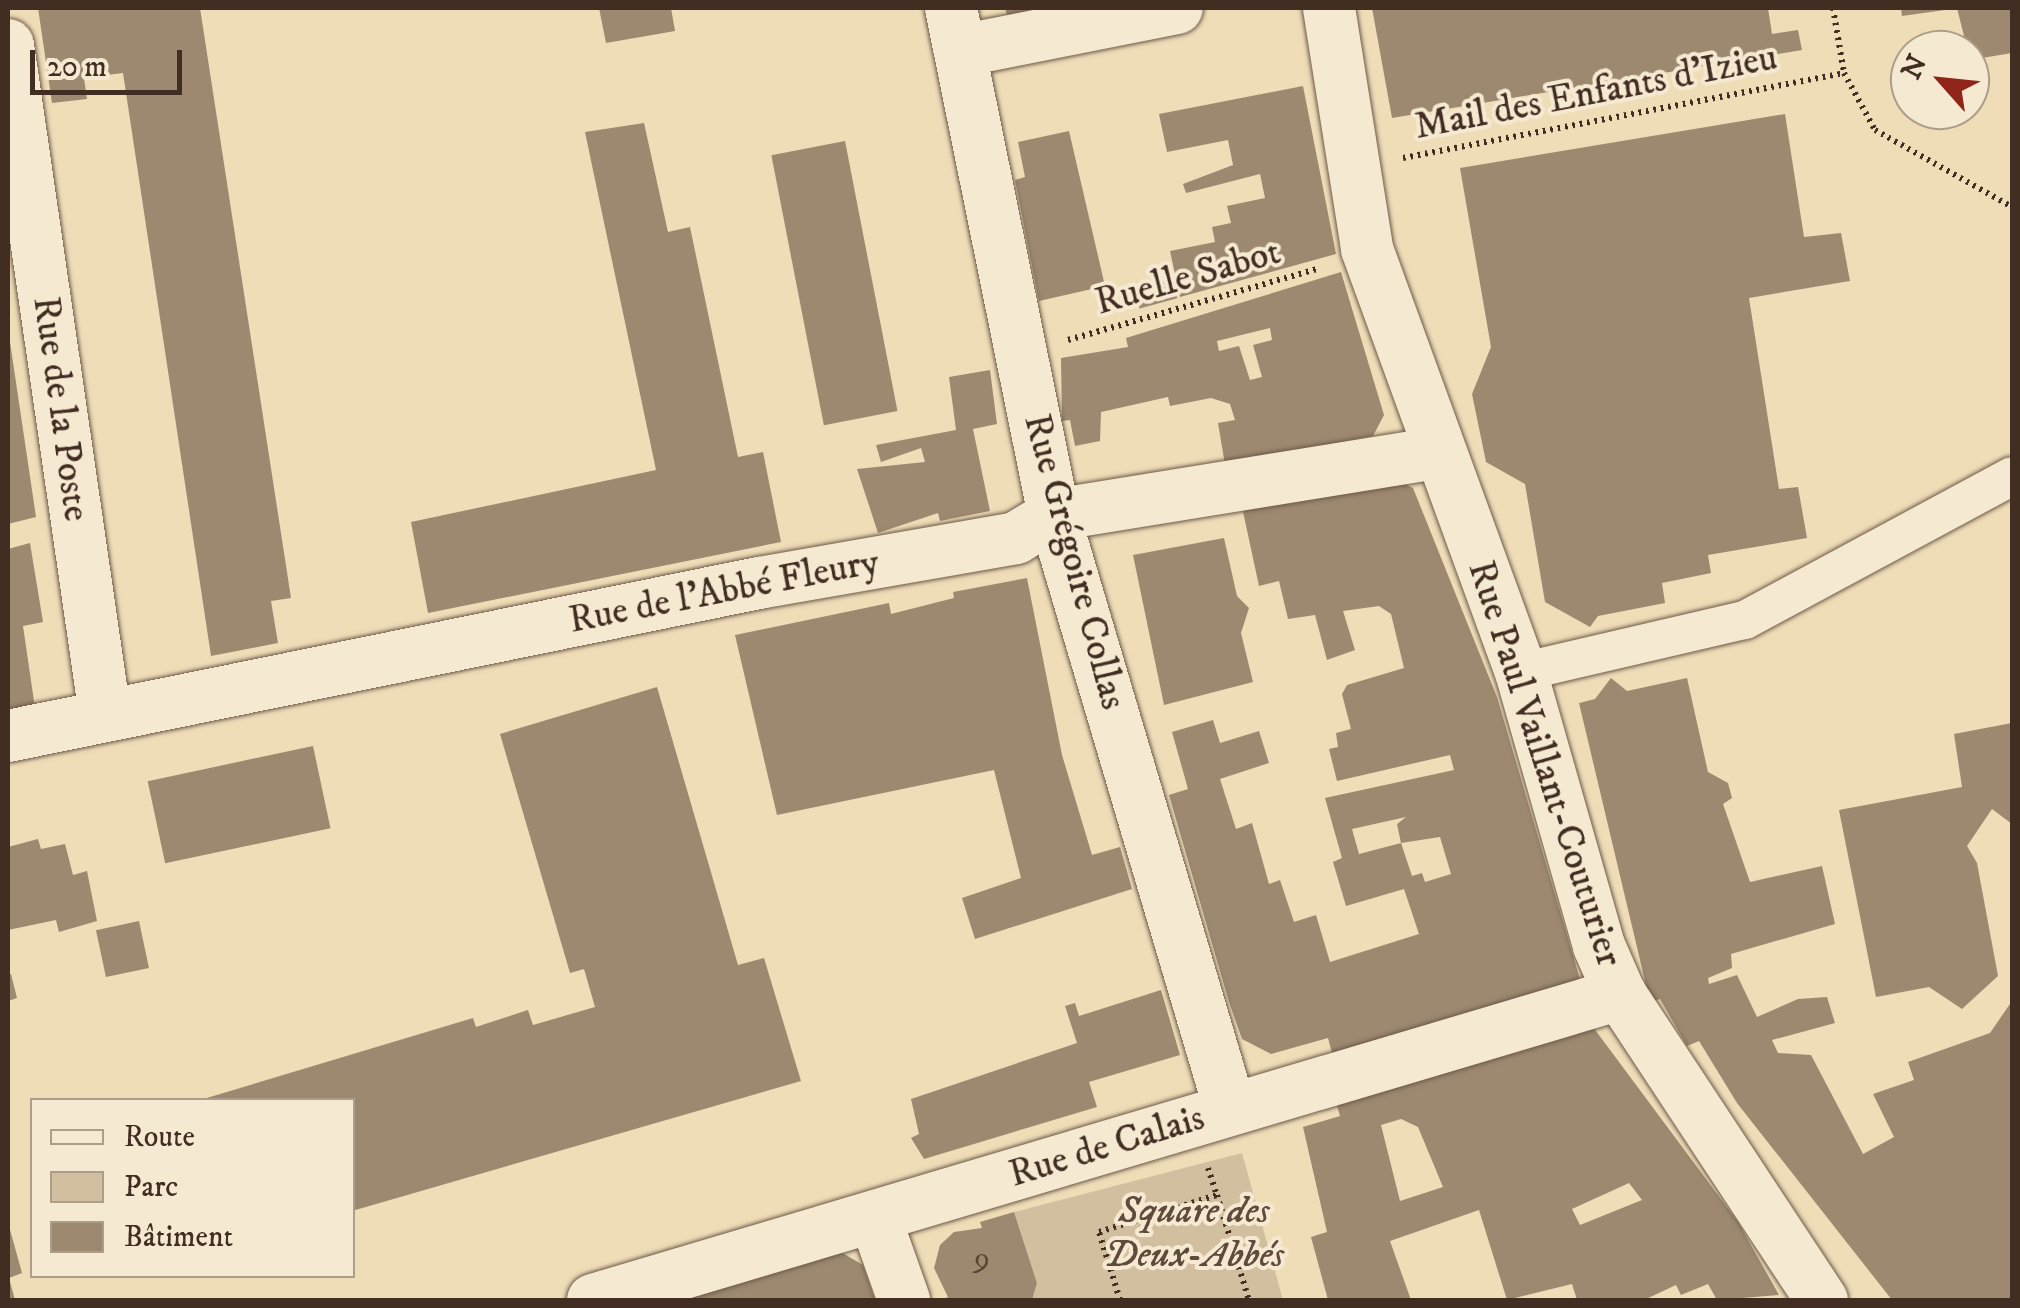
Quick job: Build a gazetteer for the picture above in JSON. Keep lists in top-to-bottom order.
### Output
{
  "streets": {
    "street": [
      "Rue de la Poste",
      "Rue Grégoire Collas",
      "Rue de l'Abbé Fleury",
      "Rue Paul Vaillant-Couturier",
      "Rue de Calais"
    ],
    "path": ["Mail des Enfants d'Izieu", "Ruelle Sabot"]
  },
  "crossings": [
    ["Mail des Enfants d'Izieu", "Rue Paul Vaillant-Couturier"],
    ["Ruelle Sabot", "Rue Grégoire Collas"],
    ["Ruelle Sabot", "Rue Paul Vaillant-Couturier"],
    ["Rue de la Poste", "Rue de l'Abbé Fleury"],
    ["Rue Grégoire Collas", "Rue de l'Abbé Fleury"],
    ["Rue Grégoire Collas", "Rue de Calais"],
    ["Rue de l'Abbé Fleury", "Rue Paul Vaillant-Couturier"],
    ["Rue Paul Vaillant-Couturier", "Rue de Calais"]
  ],
  "parks": ["Square des Deux-Abbés"],
  "house_numbers": ["9"],
  "legend": ["Route", "Parc", "Bâtiment"],
  "scale_bar": "20 m",
  "north": "top left"
}
